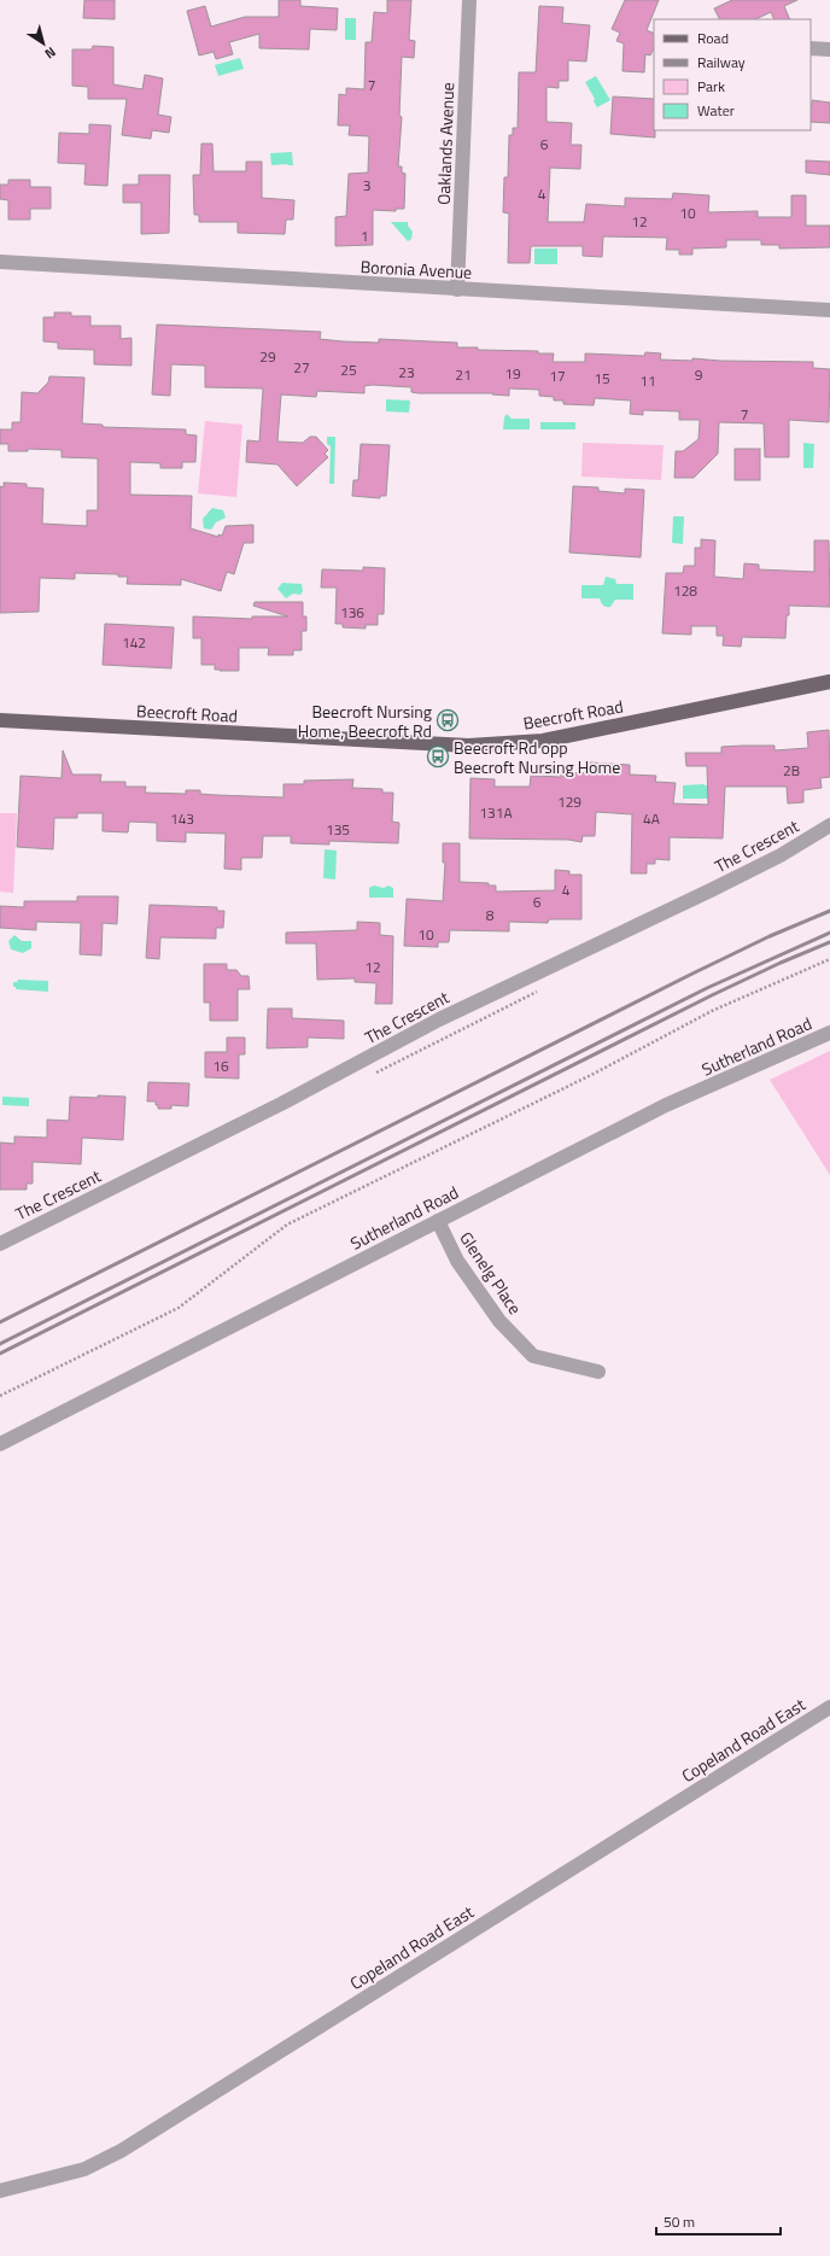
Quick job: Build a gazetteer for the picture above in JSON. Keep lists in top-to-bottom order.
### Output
{
  "streets": {
    "main road": ["Beecroft Road"],
    "street": [
      "Oaklands Avenue",
      "Boronia Avenue",
      "The Crescent",
      "Sutherland Road",
      "Glenelg Place",
      "Copeland Road East"
    ]
  },
  "crossings": [
    ["Oaklands Avenue", "Boronia Avenue"],
    ["Sutherland Road", "Glenelg Place"]
  ],
  "places": {
    "bus stop": ["Beecroft Nursing Home, Beecroft Rd", "Beecroft Rd opp Beecroft Nursing Home"]
  },
  "house_numbers": [
    "7",
    "6",
    "3",
    "4",
    "10",
    "12",
    "1",
    "29",
    "27",
    "25",
    "23",
    "19",
    "21",
    "9",
    "17",
    "15",
    "11",
    "7",
    "128",
    "136",
    "142",
    "2B",
    "129",
    "131A",
    "143",
    "4A",
    "135",
    "4",
    "6",
    "8",
    "10",
    "12",
    "16"
  ],
  "legend": [
    "Road",
    "Railway",
    "Park",
    "Water"
  ],
  "scale_bar": "50 m",
  "north": "bottom right"
}
